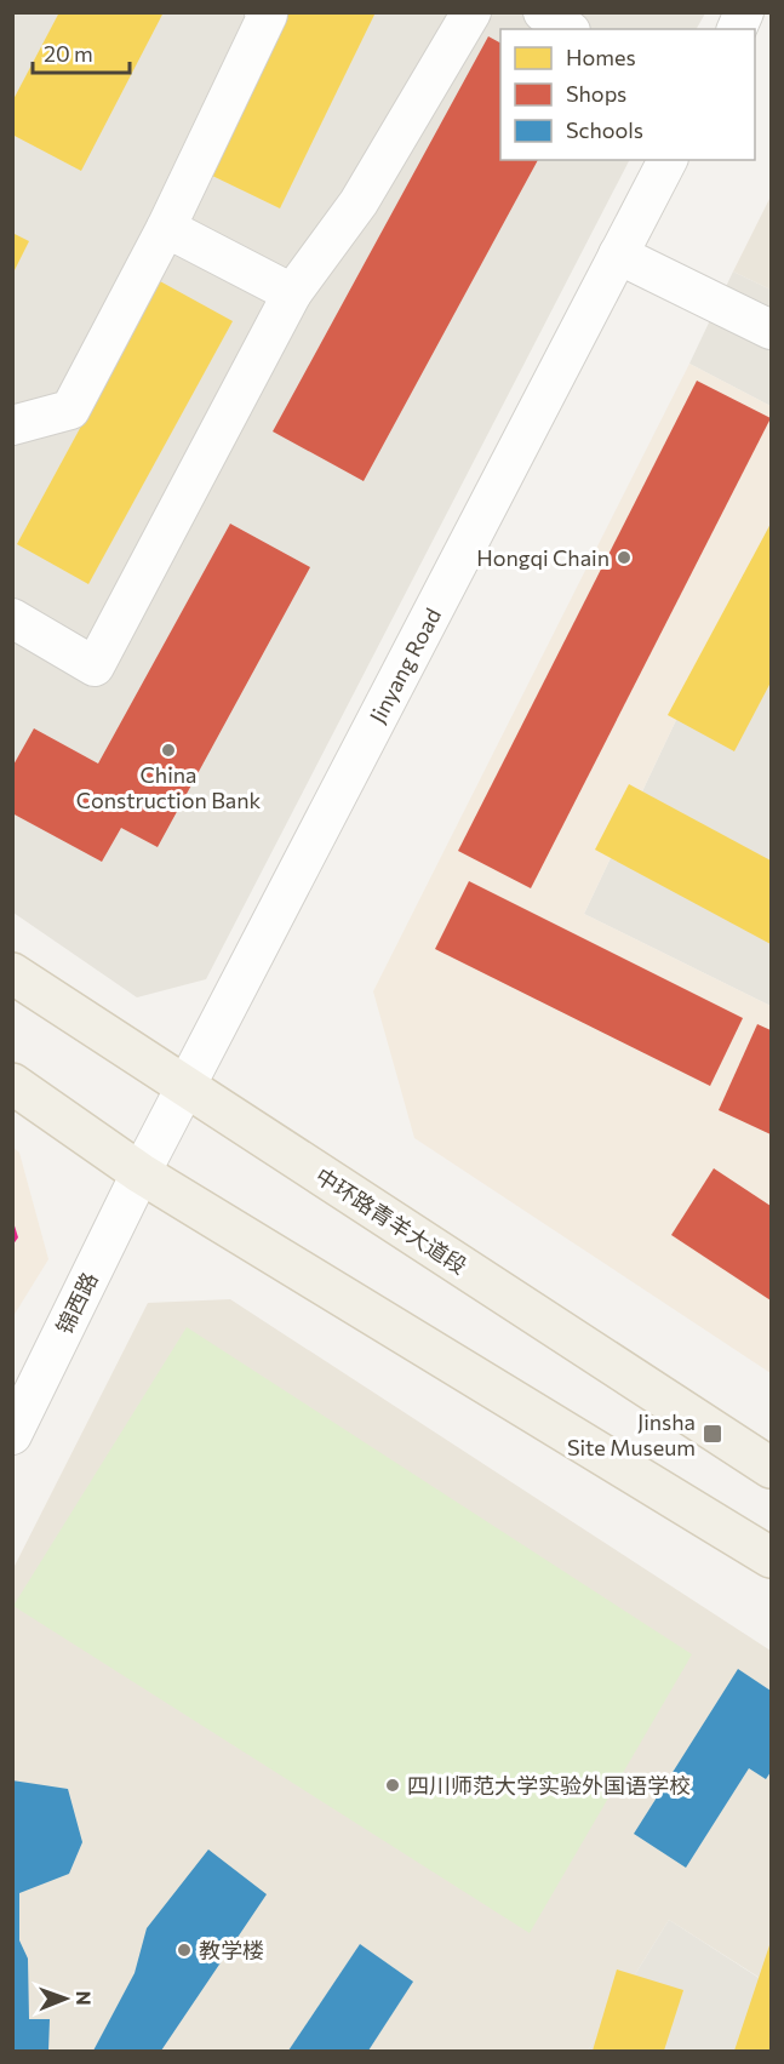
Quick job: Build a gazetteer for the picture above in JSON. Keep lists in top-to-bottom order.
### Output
{
  "streets": {
    "main road": ["中环路青羊大道段"],
    "street": ["Jinyang Road", "锦西路"]
  },
  "crossings": [
    ["Jinyang Road", "中环路青羊大道段"],
    ["Jinyang Road", "锦西路"]
  ],
  "places": {
    "other": [
      "Hongqi Chain",
      "China Construction Bank",
      "四川师范大学实验外国语学校",
      "教学楼"
    ],
    "transit": ["Jinsha Site Museum"]
  },
  "legend": ["Homes", "Shops", "Schools"],
  "scale_bar": "20 m",
  "north": "right"
}
